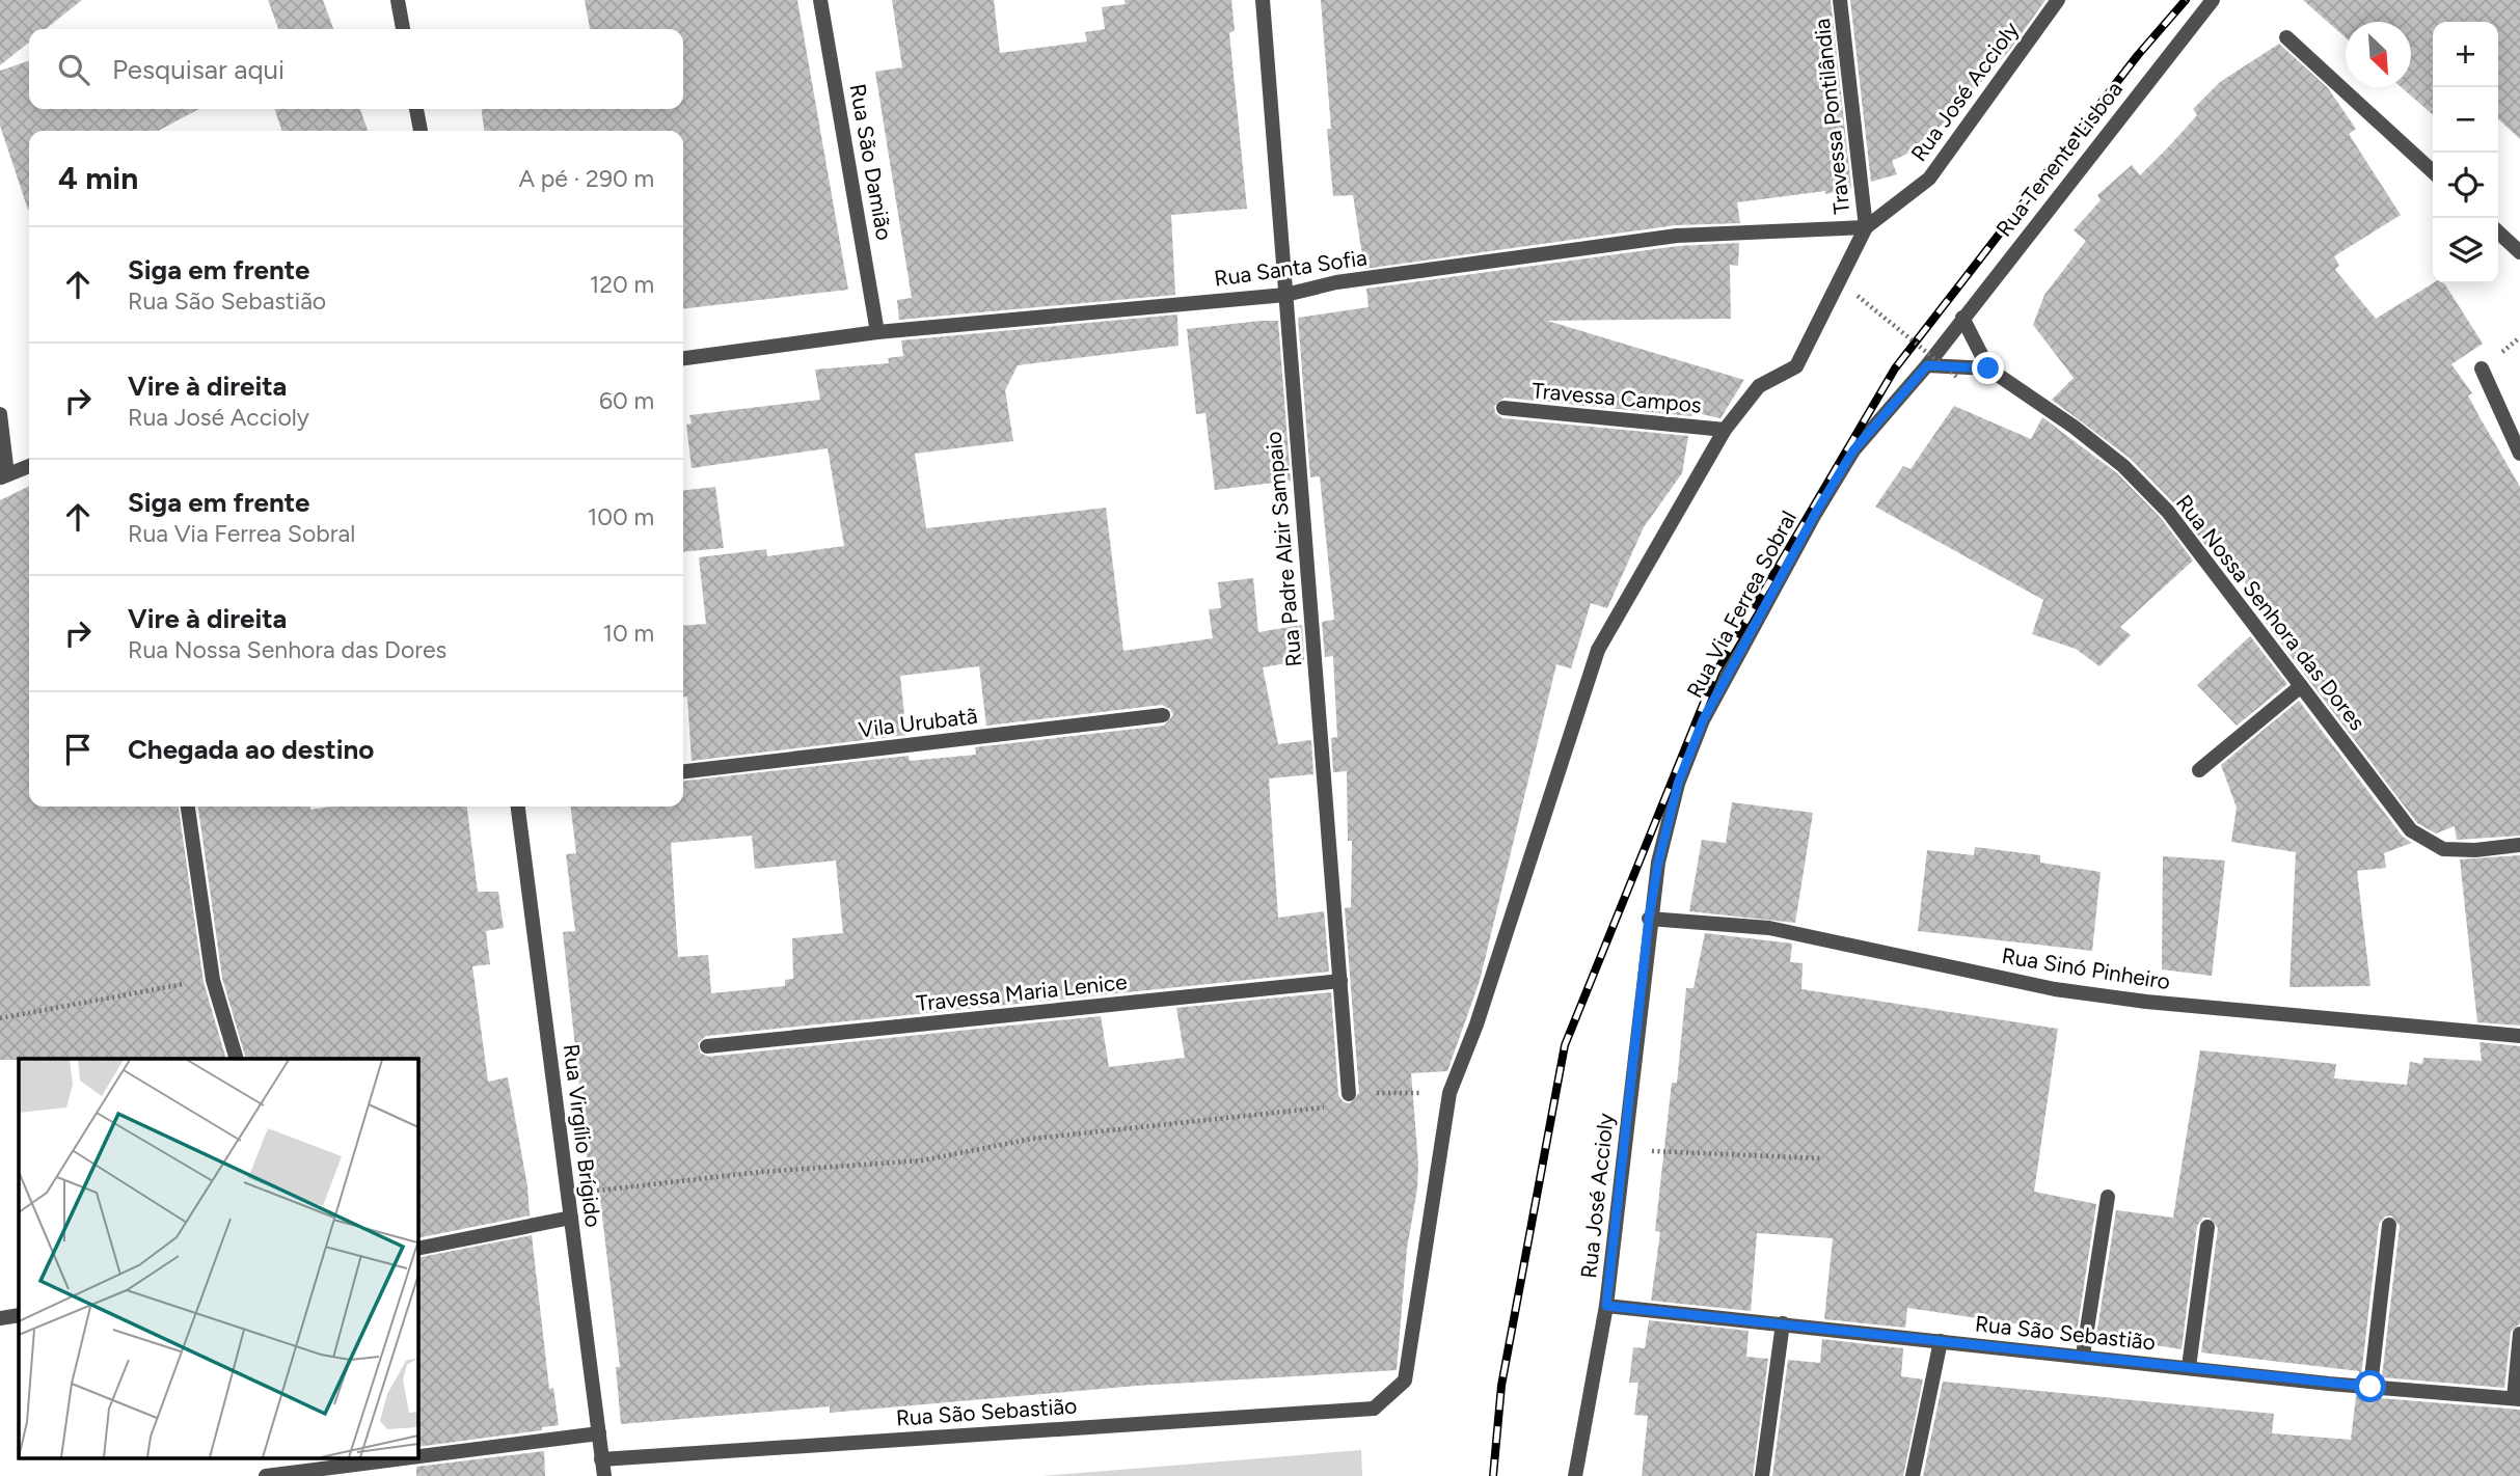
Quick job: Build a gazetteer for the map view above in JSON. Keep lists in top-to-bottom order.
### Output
{
  "streets": {
    "street": [
      "Rua José Accioly",
      "Travessa Pontilândia",
      "Rua Tenente Lisboa",
      "Rua São Damião",
      "Rua Santa Sofia",
      "Travessa Campos",
      "Rua Padre Alzir Sampaio",
      "Rua Via Ferrea Sobral",
      "Rua Nossa Senhora das Dores",
      "Vila Urubatã",
      "Rua Sinó Pinheiro",
      "Travessa Maria Lenice",
      "Rua Virgílio Brígido",
      "Rua São Sebastião"
    ]
  },
  "crossings": [
    ["Rua José Accioly", "Travessa Pontilândia"],
    ["Rua José Accioly", "Rua Santa Sofia"],
    ["Rua José Accioly", "Rua Via Ferrea Sobral"],
    ["Rua José Accioly", "Rua Sinó Pinheiro"],
    ["Rua José Accioly", "Rua São Sebastião"],
    ["Travessa Pontilândia", "Rua Santa Sofia"],
    ["Rua Tenente Lisboa", "Rua Via Ferrea Sobral"],
    ["Rua Tenente Lisboa", "Rua Nossa Senhora das Dores"],
    ["Rua São Damião", "Rua Santa Sofia"],
    ["Rua Santa Sofia", "Rua Padre Alzir Sampaio"],
    ["Rua Padre Alzir Sampaio", "Travessa Maria Lenice"],
    ["Rua Via Ferrea Sobral", "Rua Sinó Pinheiro"],
    ["Rua Virgílio Brígido", "Rua São Sebastião"]
  ],
  "north": "bottom right",
  "page": {
    "map_buttons": ["+", "−"],
    "search": "Pesquisar aqui",
    "heading": ["4 min", "A pé · 290 m"],
    "list": [
      ["Siga em frente", "Rua São Sebastião", "120 m"],
      ["Vire à direita", "Rua José Accioly", "60 m"],
      ["Siga em frente", "Rua Via Ferrea Sobral", "100 m"],
      ["Vire à direita", "Rua Nossa Senhora das Dores", "10 m"],
      "Chegada ao destino"
    ]
  }
}
